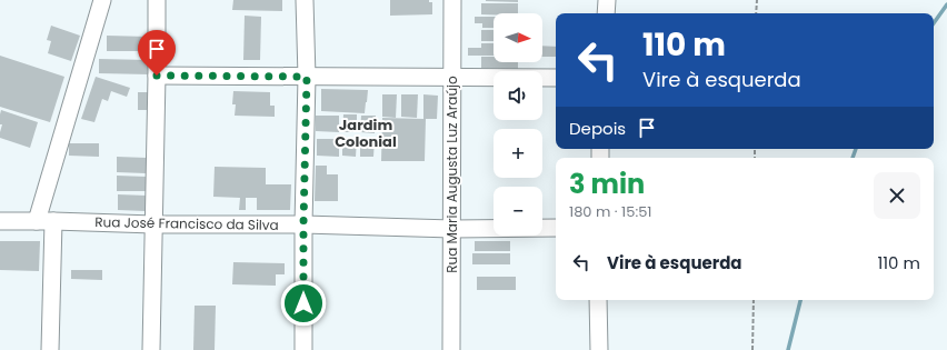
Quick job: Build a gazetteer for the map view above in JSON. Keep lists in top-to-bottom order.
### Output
{
  "streets": {
    "street": ["Rua Maria Augusta Luz Araújo", "Rua José Francisco da Silva"]
  },
  "crossings": [
    ["Rua Maria Augusta Luz Araújo", "Rua José Francisco da Silva"]
  ],
  "districts": ["Jardim Colonial"],
  "north": "right",
  "page": {
    "map_buttons": ["+", "−"],
    "turn": ["110 m", "Vire à esquerda"],
    "then": "Depois",
    "heading": ["3 min", "180 m · 15:51"],
    "list": [
      {
        "name": "Vire à esquerda",
        "value": "110 m"
      }
    ]
  }
}
